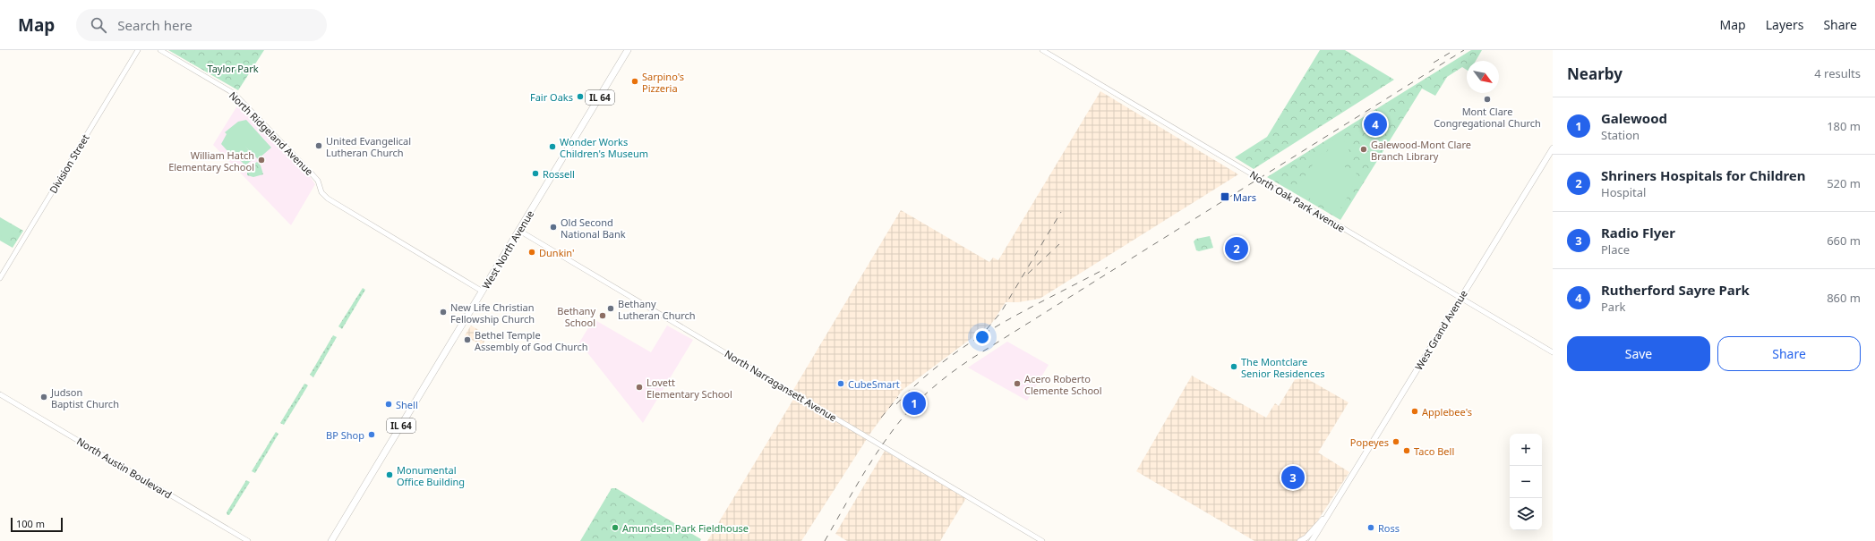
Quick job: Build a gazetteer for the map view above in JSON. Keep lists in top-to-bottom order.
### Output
{
  "streets": {
    "main road": ["IL 64", "West North Avenue", "West Grand Avenue"],
    "street": [
      "North Ridgeland Avenue",
      "Division Street",
      "North Oak Park Avenue",
      "North Narragansett Avenue",
      "North Austin Boulevard"
    ]
  },
  "crossings": [
    ["North Ridgeland Avenue", "West North Avenue"],
    ["North Oak Park Avenue", "West Grand Avenue"],
    ["West North Avenue", "North Narragansett Avenue"]
  ],
  "parks": ["Taylor Park"],
  "places": {
    "other": [
      "Sarpino's Pizzeria",
      "Fair Oaks",
      "Mont Clare Congregational Church",
      "United Evangelical Lutheran Church",
      "Wonder Works Children's Museum",
      "Galewood-Mont Clare Branch Library",
      "William Hatch Elementary School",
      "Rossell",
      "Old Second National Bank",
      "Dunkin'",
      "Bethany Lutheran Church",
      "New Life Christian Fellowship Church",
      "Bethany School",
      "Bethel Temple Assembly of God Church",
      "The Montclare Senior Residences",
      "CubeSmart",
      "Acero Roberto Clemente School",
      "Lovett Elementary School",
      "Judson Baptist Church",
      "Shell",
      "Applebee's",
      "BP Shop",
      "Popeyes",
      "Taco Bell",
      "Monumental Office Building",
      "Amundsen Park Fieldhouse",
      "Ross"
    ],
    "transit": ["Mars"]
  },
  "scale_bar": "100 m",
  "north": "bottom right",
  "page": {
    "header": "Map",
    "search": "Search here",
    "nav": ["Map", "Layers", "Share"],
    "heading": ["Nearby", "4 results"],
    "list": [
      {
        "mark": "1",
        "name": "Galewood",
        "note": "Station",
        "value": "180 m"
      },
      {
        "mark": "2",
        "name": "Shriners Hospitals for Children",
        "note": "Hospital",
        "value": "520 m"
      },
      {
        "mark": "3",
        "name": "Radio Flyer",
        "note": "Place",
        "value": "660 m"
      },
      {
        "mark": "4",
        "name": "Rutherford Sayre Park",
        "note": "Park",
        "value": "860 m"
      }
    ],
    "pins": [
      "4",
      "2",
      "1",
      "3"
    ],
    "buttons": ["Save", "Share"],
    "map_buttons": ["+", "−"],
    "scale": "100 m"
  }
}
